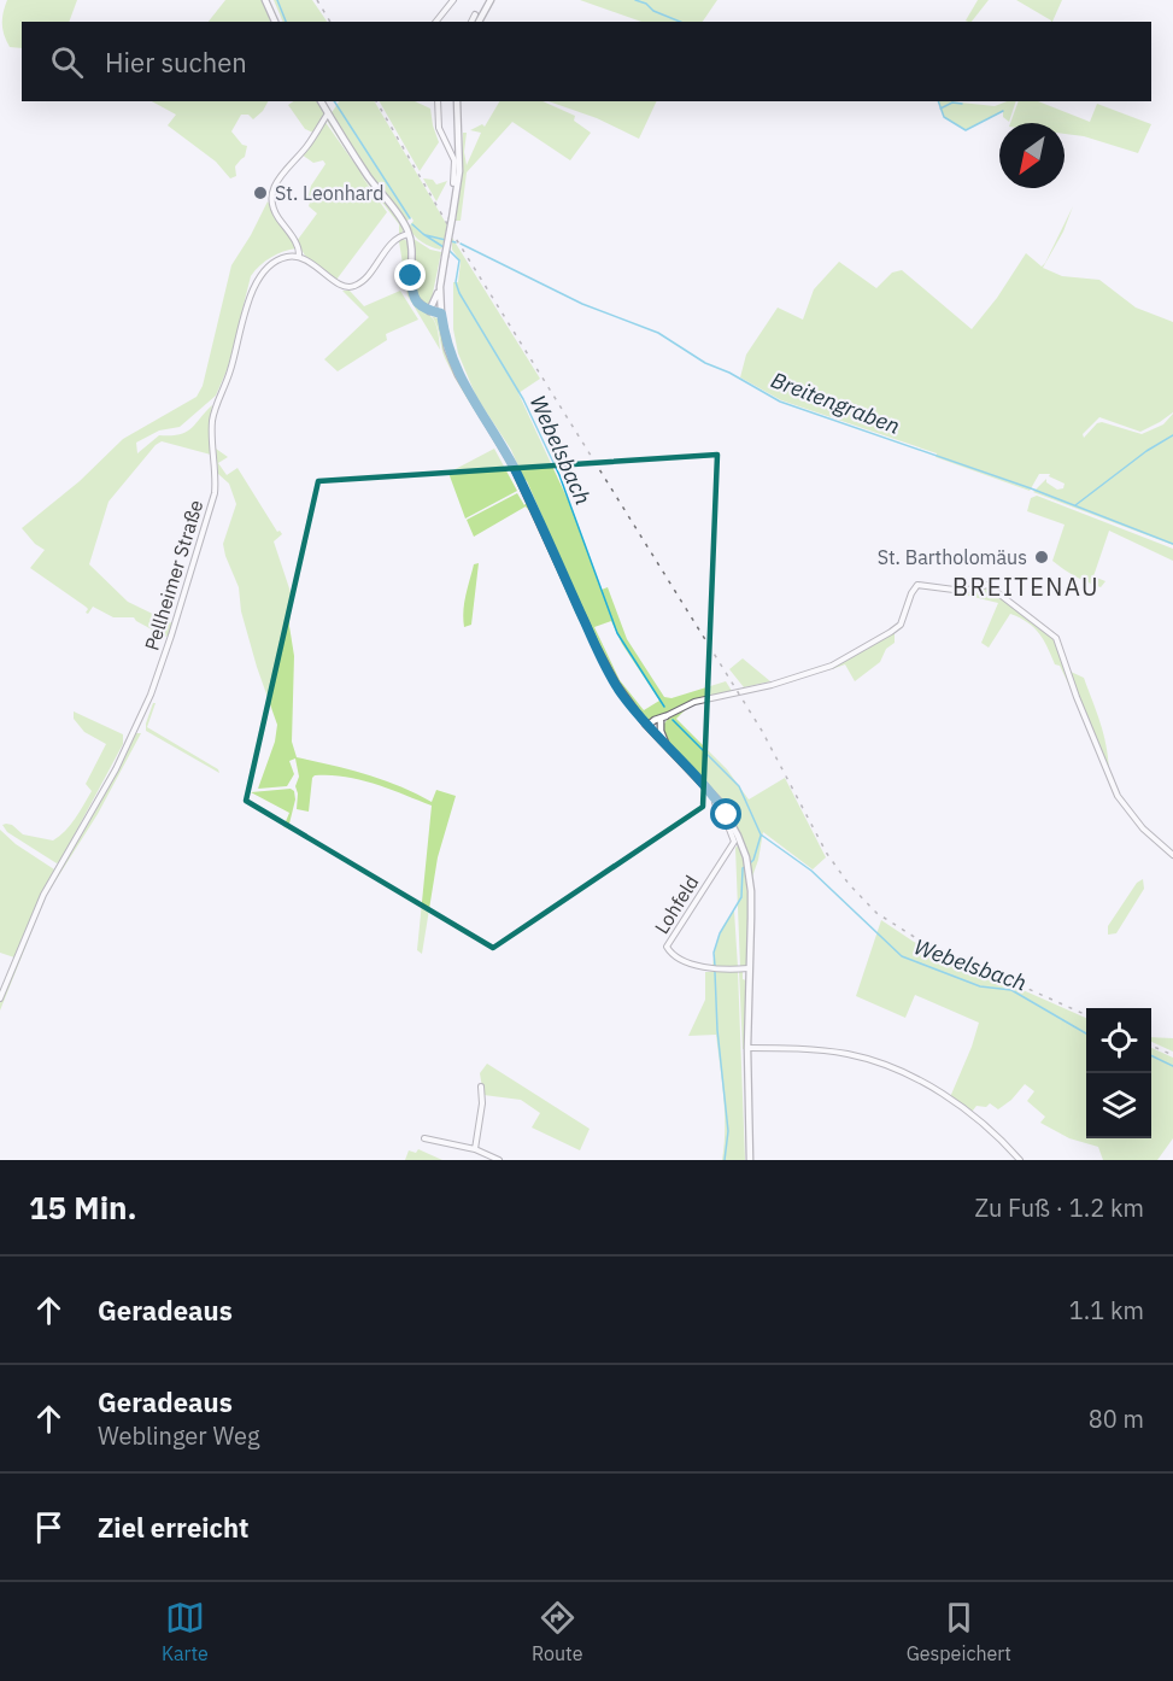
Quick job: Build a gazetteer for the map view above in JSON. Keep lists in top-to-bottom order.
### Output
{
  "streets": {
    "street": ["Pellheimer Straße", "Lohfeld"]
  },
  "districts": ["BREITENAU"],
  "water": ["Breitengraben", "Webelsbach"],
  "places": ["St. Leonhard", "St. Bartholomäus"],
  "north": "bottom left",
  "page": {
    "search": "Hier suchen",
    "heading": ["15 Min.", "Zu Fuß · 1.2 km"],
    "list": [
      ["Geradeaus", "1.1 km"],
      ["Geradeaus", "Weblinger Weg", "80 m"],
      "Ziel erreicht"
    ],
    "nav": ["Karte", "Route", "Gespeichert"]
  }
}
